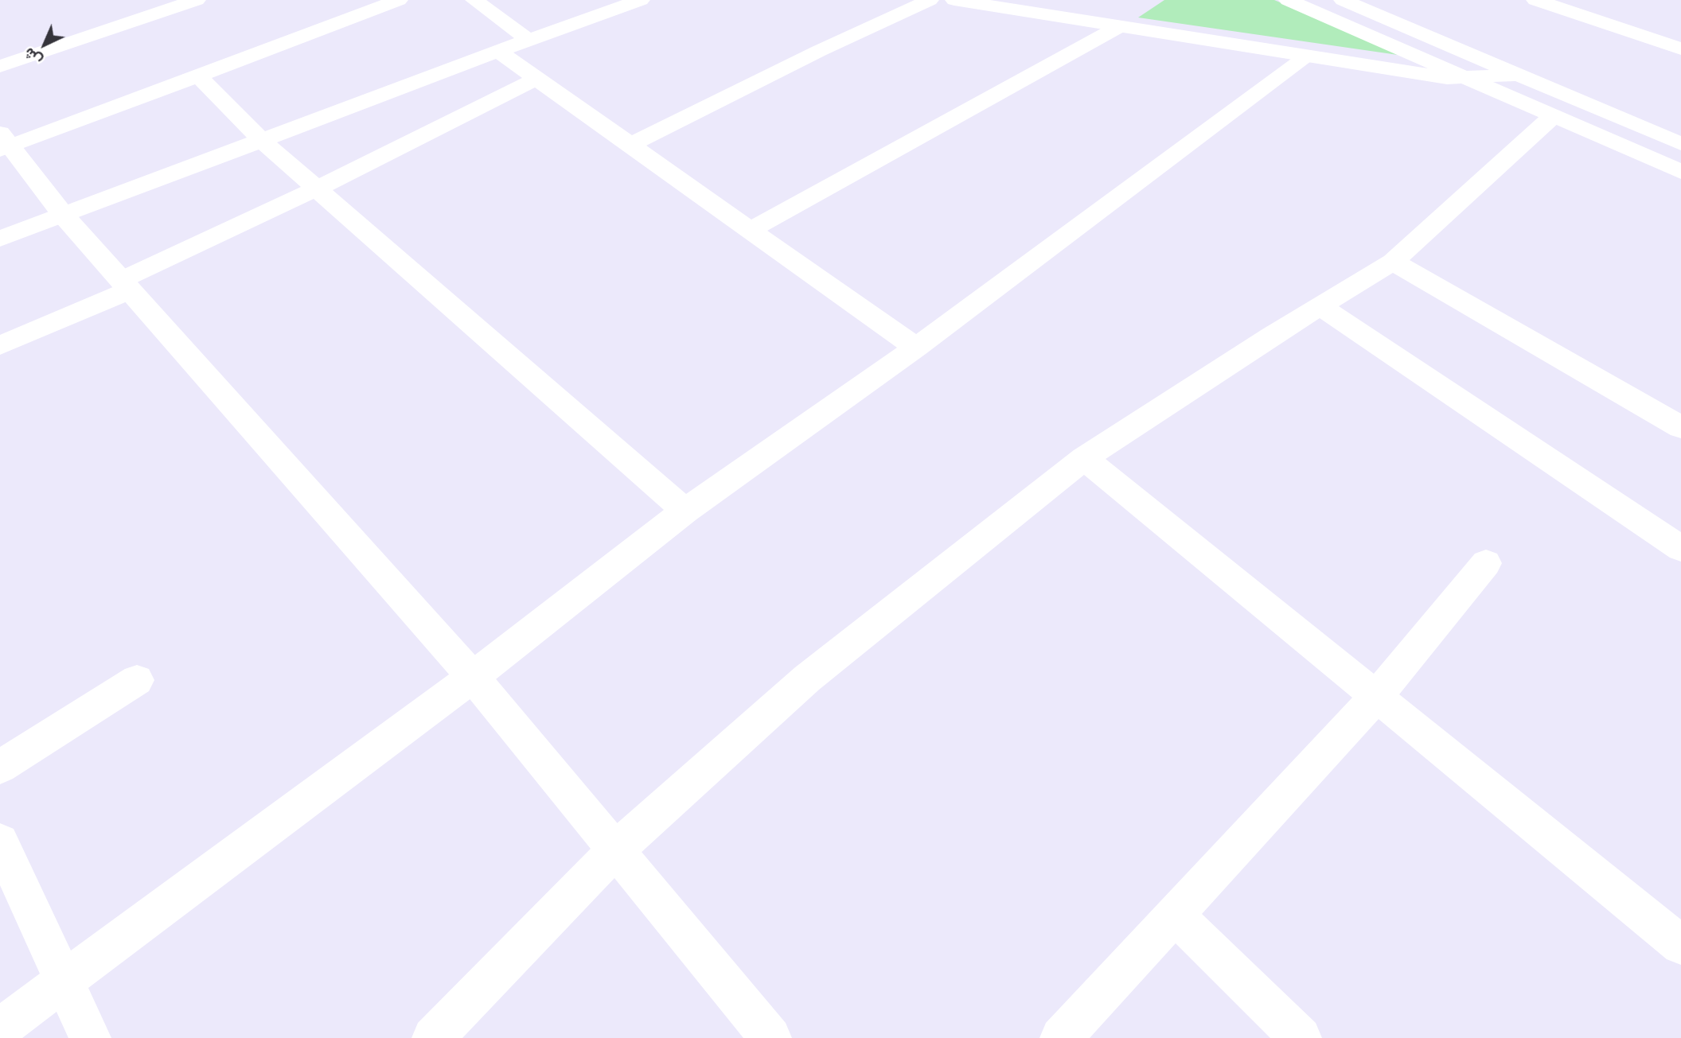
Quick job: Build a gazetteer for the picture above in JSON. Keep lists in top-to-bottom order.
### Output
{
  "north": "bottom left"
}
